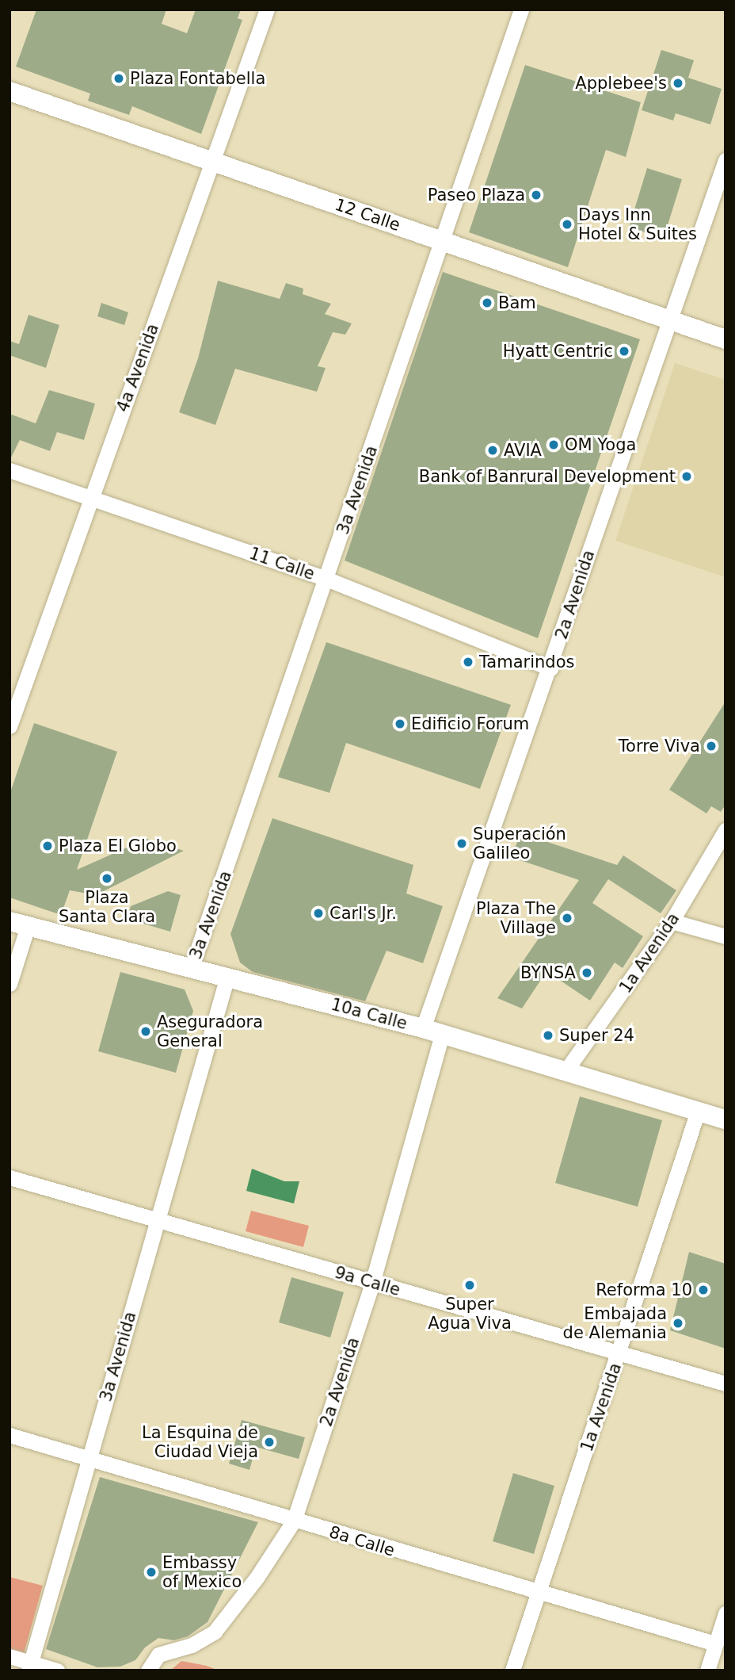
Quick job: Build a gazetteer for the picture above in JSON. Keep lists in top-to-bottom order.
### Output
{
  "streets": {
    "main road": ["12 Calle", "10a Calle"],
    "street": [
      "4a Avenida",
      "3a Avenida",
      "11 Calle",
      "2a Avenida",
      "1a Avenida",
      "9a Calle",
      "8a Calle"
    ]
  },
  "crossings": [
    ["12 Calle", "4a Avenida"],
    ["12 Calle", "3a Avenida"],
    ["12 Calle", "2a Avenida"],
    ["4a Avenida", "11 Calle"],
    ["3a Avenida", "11 Calle"],
    ["3a Avenida", "10a Calle"],
    ["3a Avenida", "9a Calle"],
    ["3a Avenida", "8a Calle"],
    ["11 Calle", "2a Avenida"],
    ["2a Avenida", "10a Calle"],
    ["2a Avenida", "9a Calle"],
    ["2a Avenida", "8a Calle"],
    ["1a Avenida", "10a Calle"],
    ["1a Avenida", "9a Calle"],
    ["1a Avenida", "8a Calle"]
  ],
  "places": [
    "Plaza Fontabella",
    "Applebee's",
    "Paseo Plaza",
    "Days Inn Hotel & Suites",
    "Bam",
    "Hyatt Centric",
    "OM Yoga",
    "AVIA",
    "Bank of Banrural Development",
    "Tamarindos",
    "Edificio Forum",
    "Torre Viva",
    "Superación Galileo",
    "Plaza El Globo",
    "Plaza Santa Clara",
    "Carl's Jr.",
    "Plaza The Village",
    "BYNSA",
    "Aseguradora General",
    "Super 24",
    "Super Agua Viva",
    "Reforma 10",
    "Embajada de Alemania",
    "La Esquina de Ciudad Vieja",
    "Embassy of Mexico"
  ]
}
